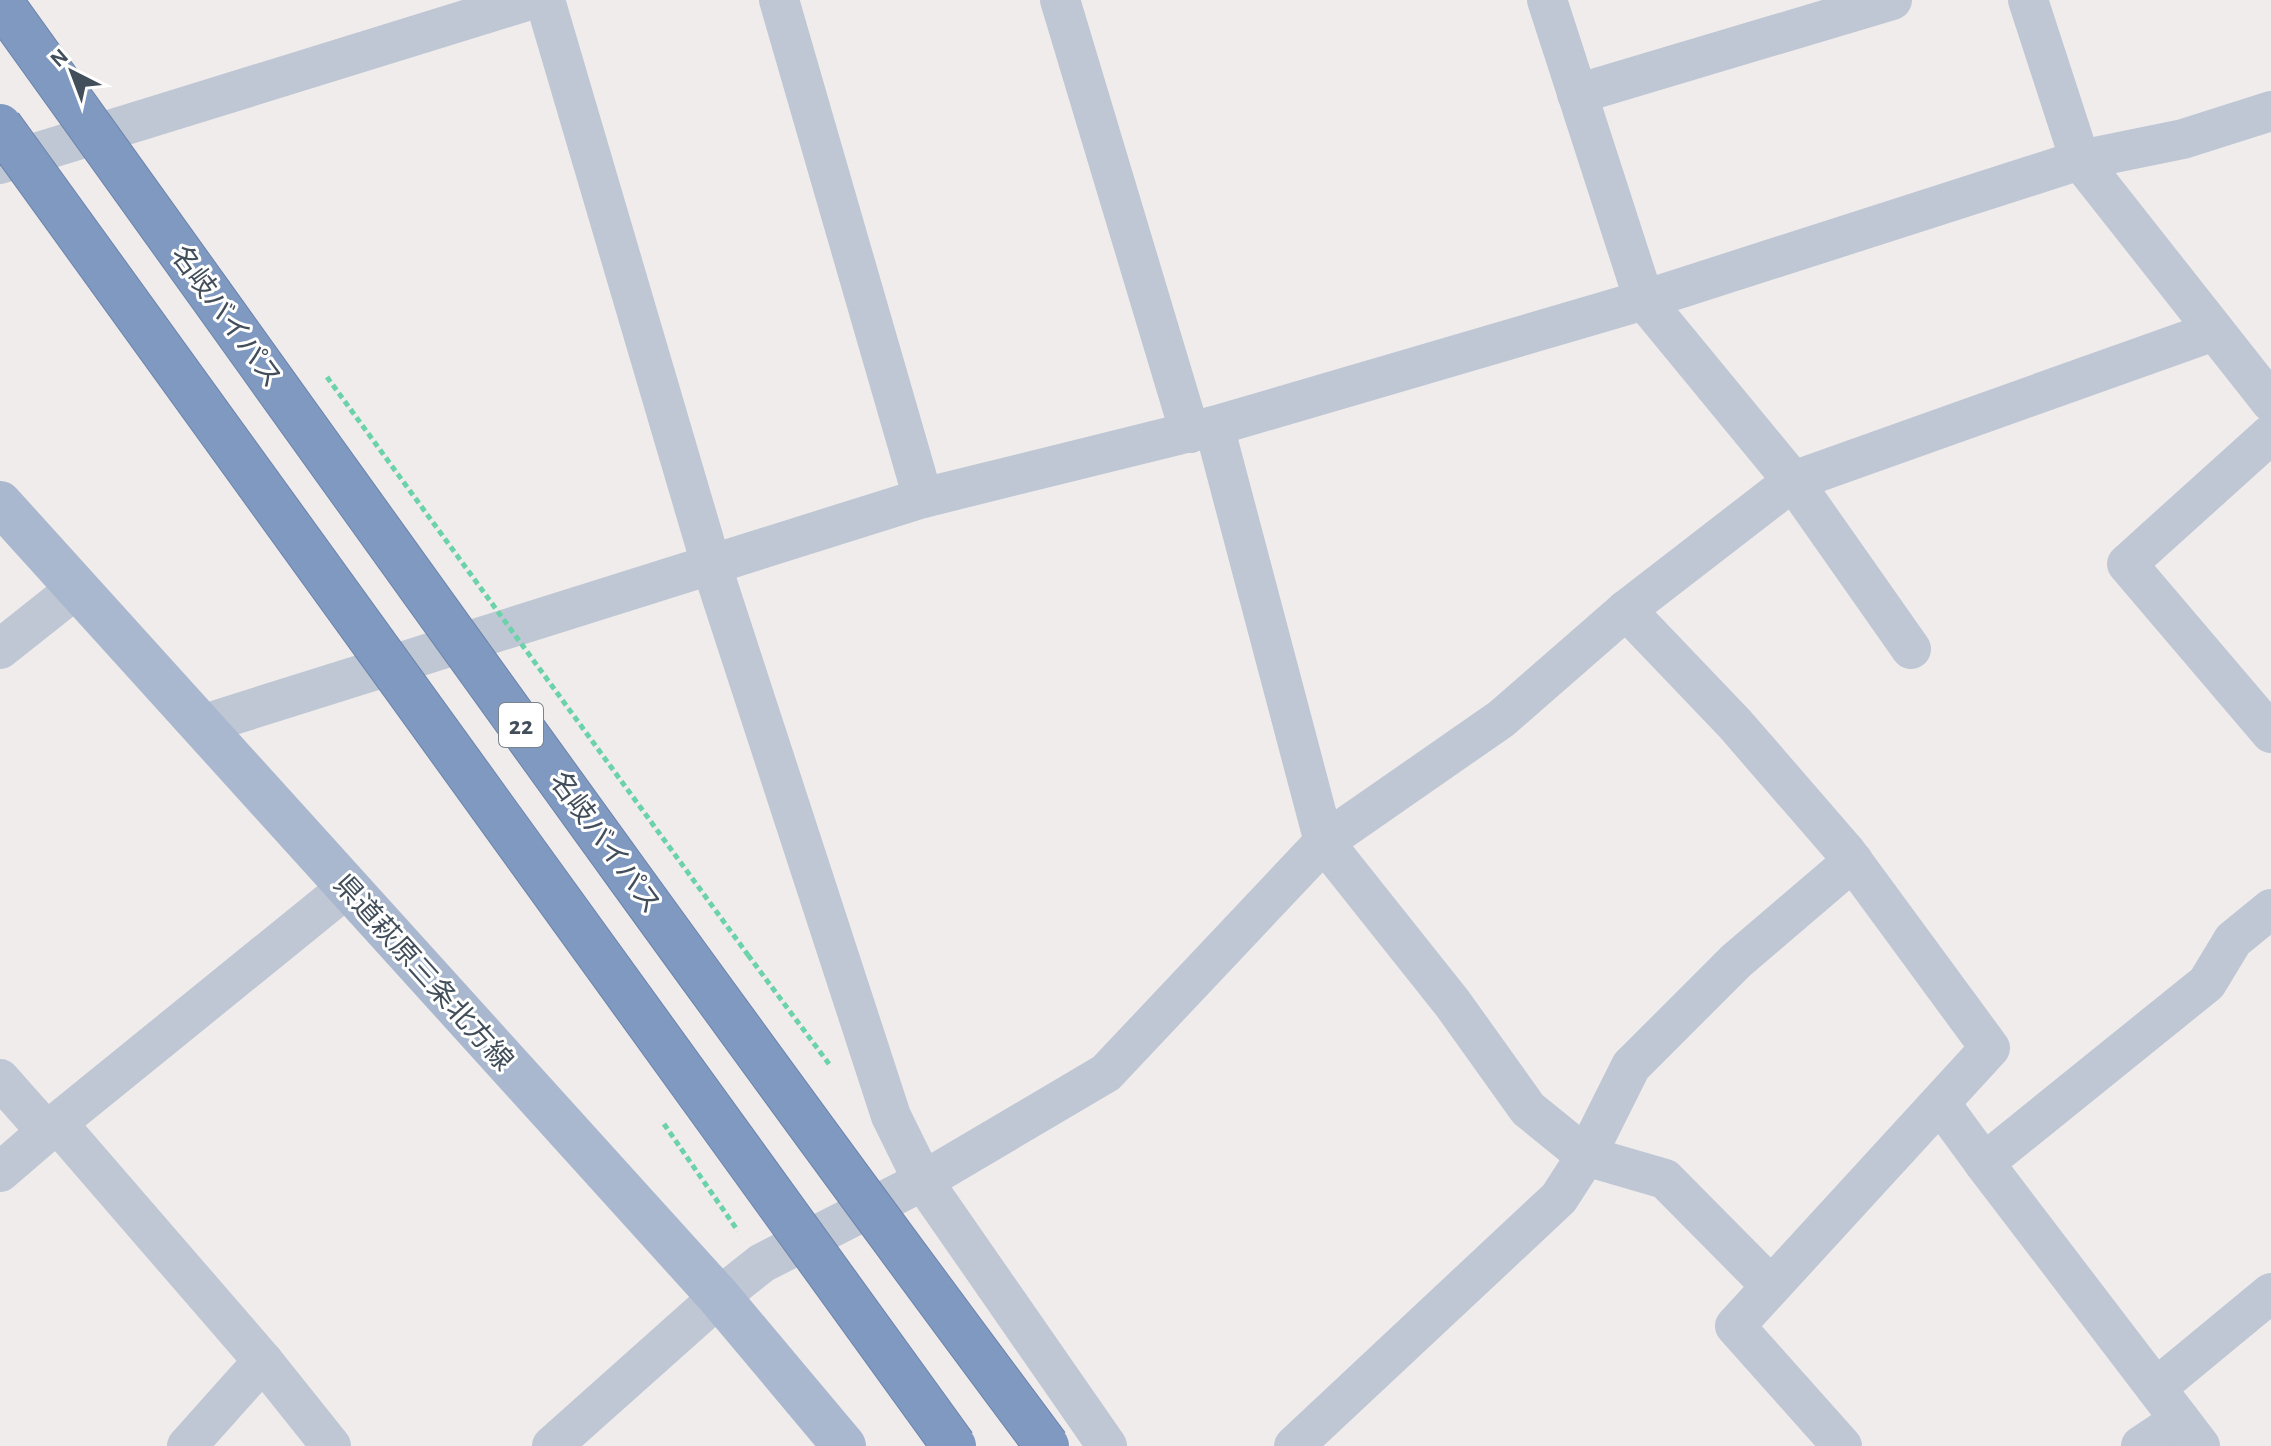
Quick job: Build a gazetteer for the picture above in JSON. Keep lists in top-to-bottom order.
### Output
{
  "streets": {
    "highway": ["名岐バイパス", "22"],
    "main road": ["県道萩原三条北方線"]
  },
  "north": "top left"
}
